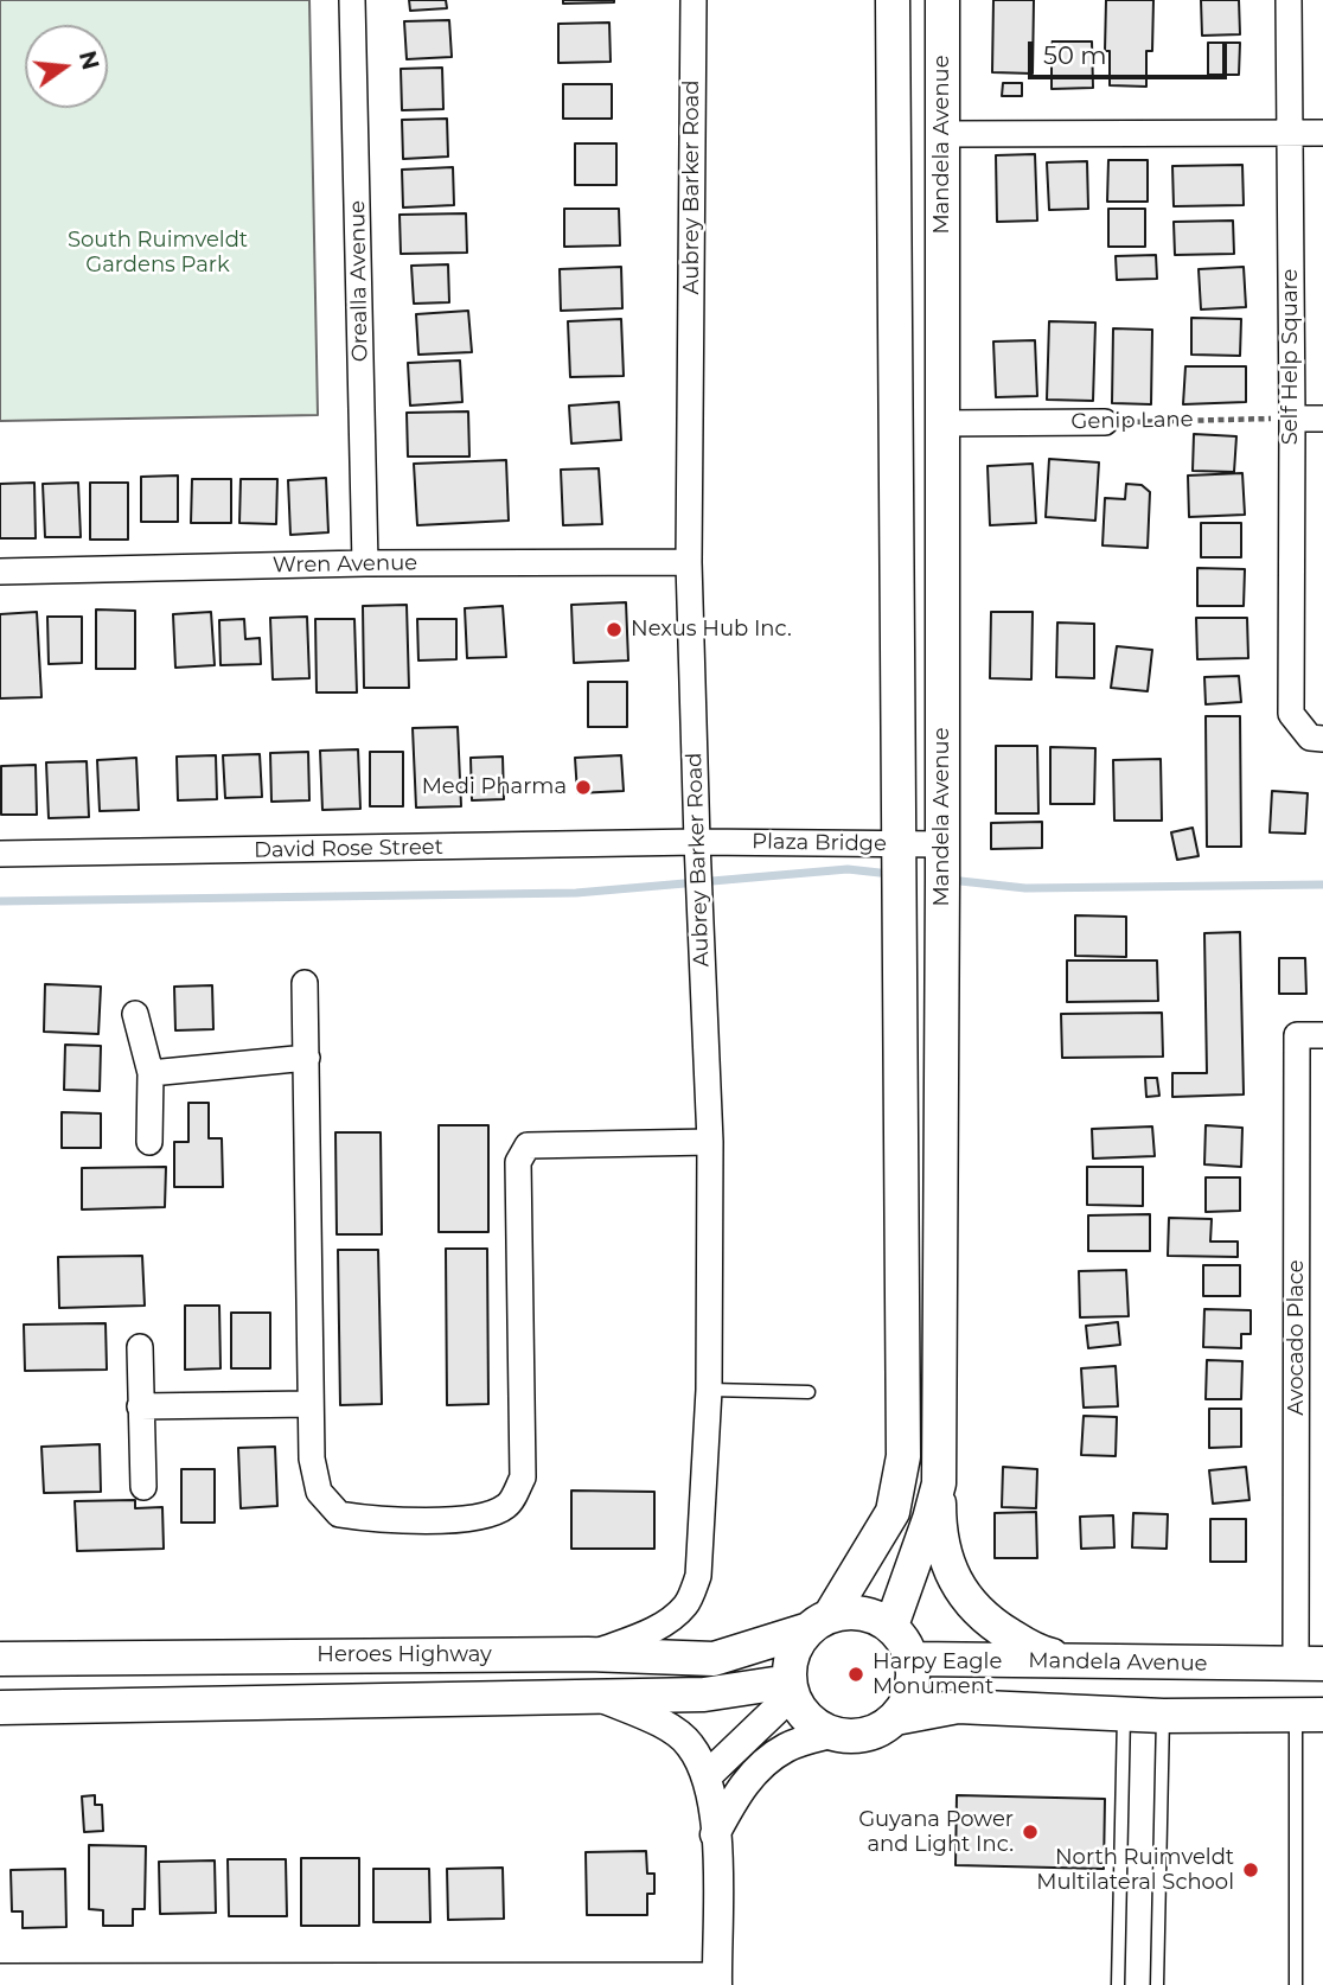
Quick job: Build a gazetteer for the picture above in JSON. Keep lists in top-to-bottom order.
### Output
{
  "streets": {
    "main road": ["Mandela Avenue", "Heroes Highway"],
    "street": [
      "Aubrey Barker Road",
      "Orealla Avenue",
      "Self Help Square",
      "Genip Lane",
      "Wren Avenue",
      "Plaza Bridge",
      "David Rose Street",
      "Avocado Place"
    ]
  },
  "crossings": [
    ["Mandela Avenue", "Genip Lane"],
    ["Mandela Avenue", "Plaza Bridge"],
    ["Mandela Avenue", "Avocado Place"],
    ["Mandela Avenue", "Heroes Highway"],
    ["Aubrey Barker Road", "Wren Avenue"],
    ["Aubrey Barker Road", "Plaza Bridge"],
    ["Aubrey Barker Road", "David Rose Street"],
    ["Aubrey Barker Road", "Heroes Highway"],
    ["Orealla Avenue", "Wren Avenue"],
    ["Self Help Square", "Genip Lane"],
    ["Plaza Bridge", "David Rose Street"]
  ],
  "parks": ["South Ruimveldt Gardens Park"],
  "places": [
    "Nexus Hub Inc.",
    "Medi Pharma",
    "Harpy Eagle Monument",
    "Guyana Power and Light Inc.",
    "North Ruimveldt Multilateral School"
  ],
  "scale_bar": "50 m",
  "north": "right"
}
